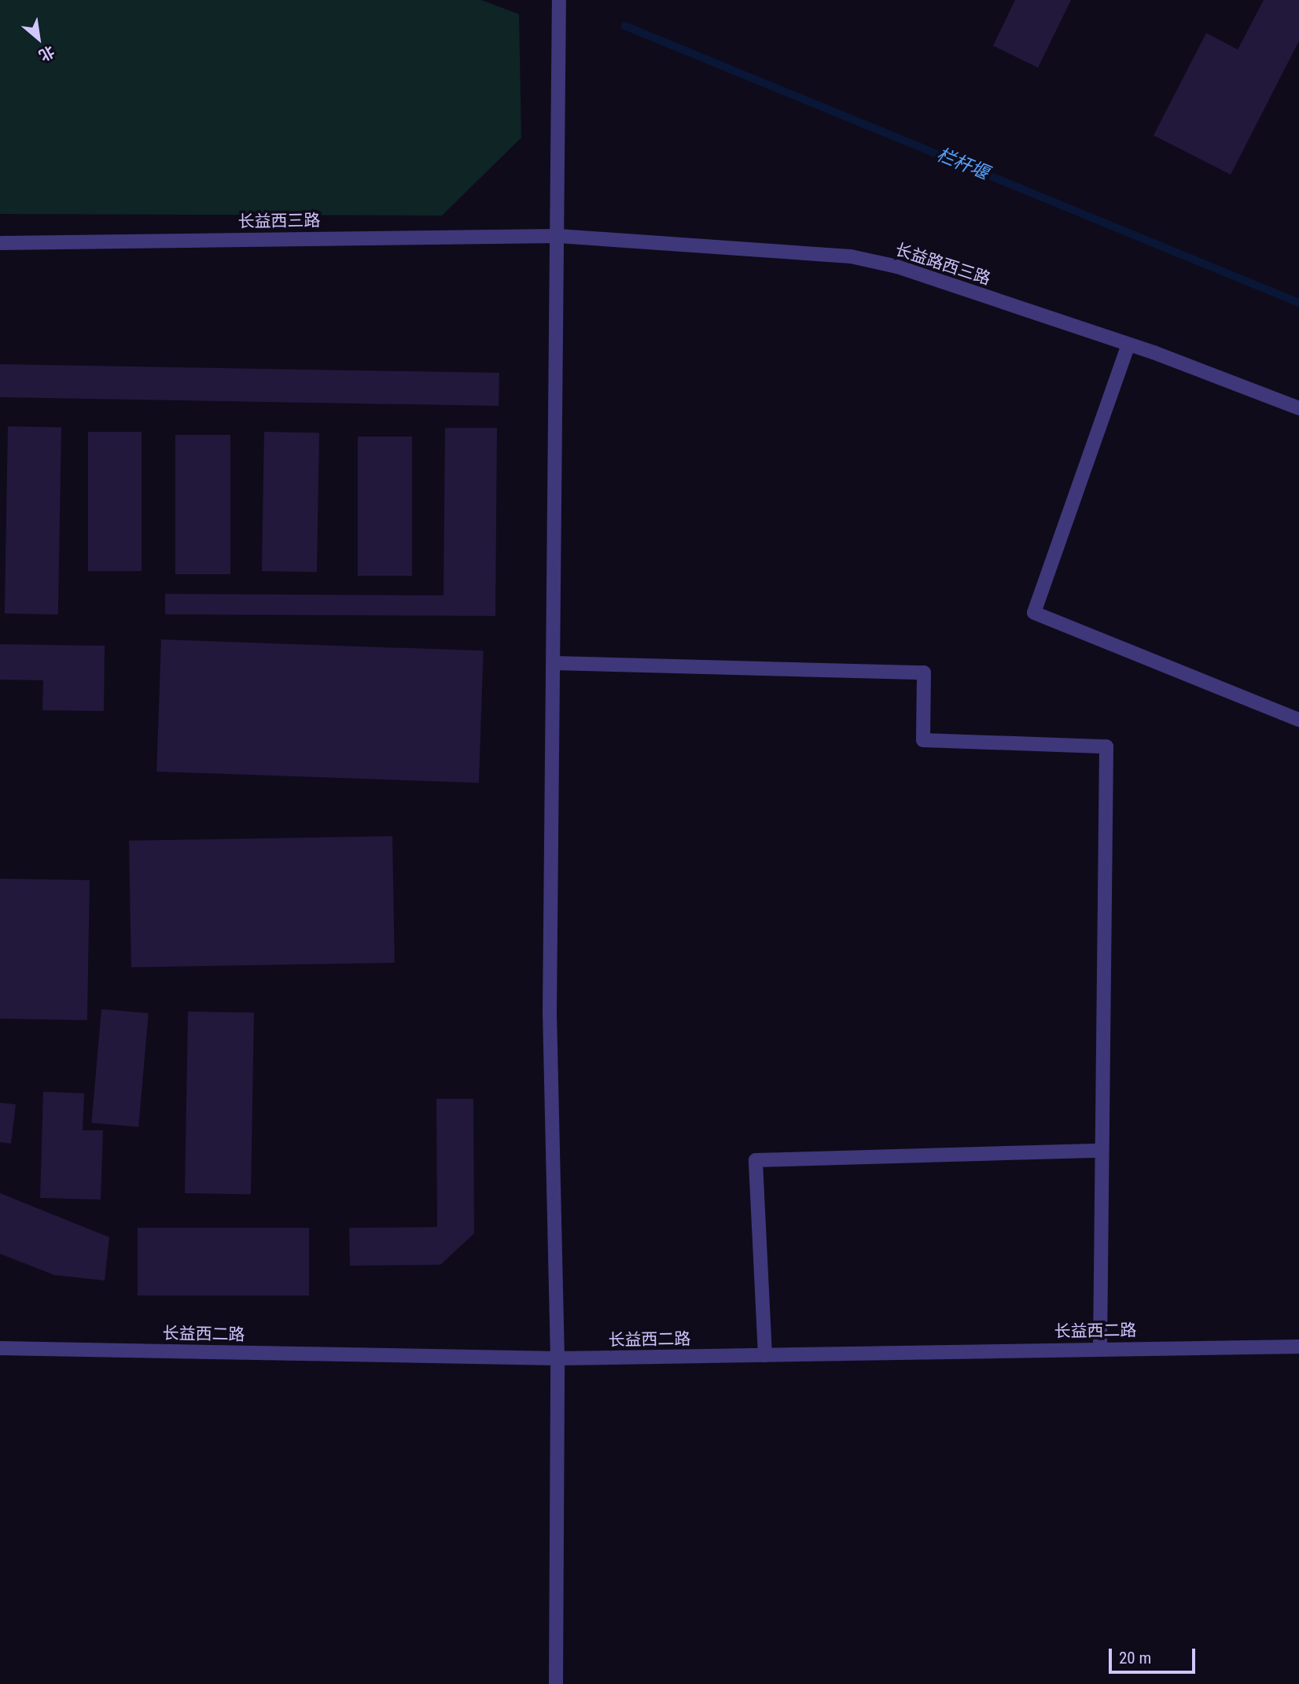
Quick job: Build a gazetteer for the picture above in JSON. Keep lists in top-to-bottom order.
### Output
{
  "streets": {
    "street": ["长益西三路", "长益路西三路", "长益西二路"]
  },
  "crossings": [
    ["长益西三路", "长益路西三路"]
  ],
  "water": ["栏杆堰"],
  "scale_bar": "20 m",
  "north": "bottom right"
}
